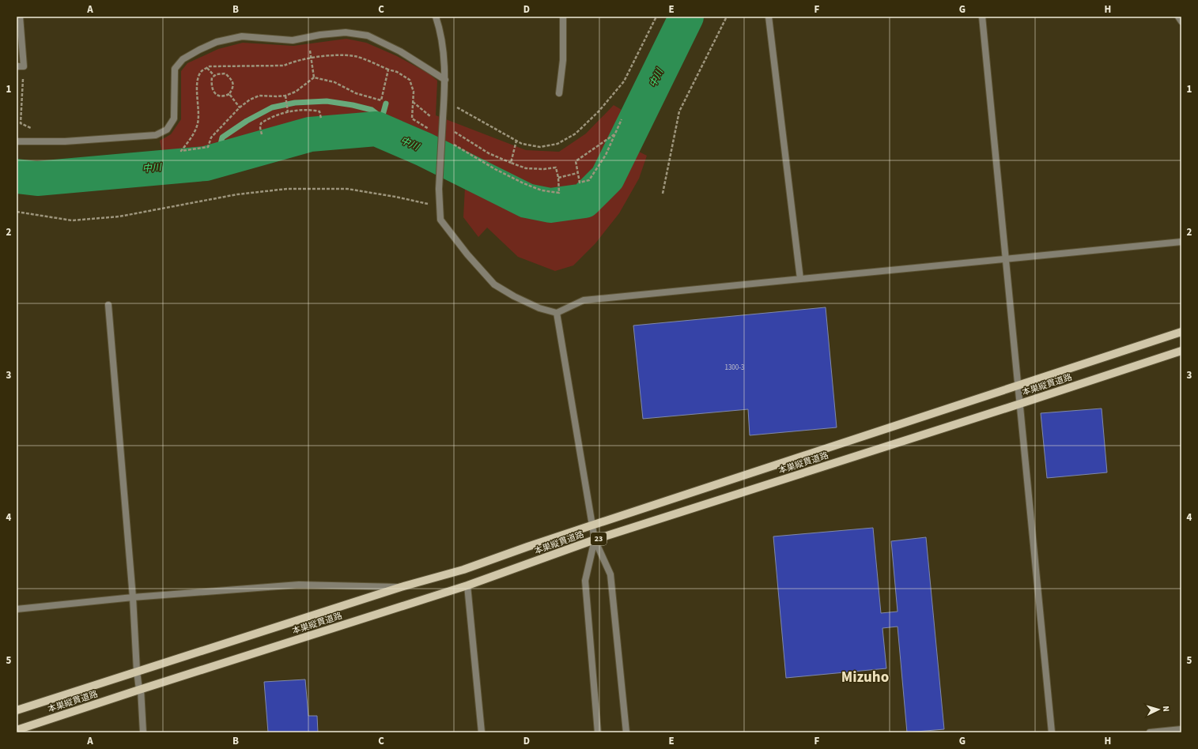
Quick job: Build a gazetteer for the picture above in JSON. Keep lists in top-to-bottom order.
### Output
{
  "streets": {
    "main road": ["本巣縦貫道路", "23"]
  },
  "districts": ["Mizuho"],
  "water": ["中川"],
  "house_numbers": ["1300-3"],
  "north": "right",
  "grid": {
    "columns": [
      "A",
      "B",
      "C",
      "D",
      "E",
      "F",
      "G",
      "H"
    ],
    "rows": [
      "1",
      "2",
      "3",
      "4",
      "5"
    ]
  }
}
